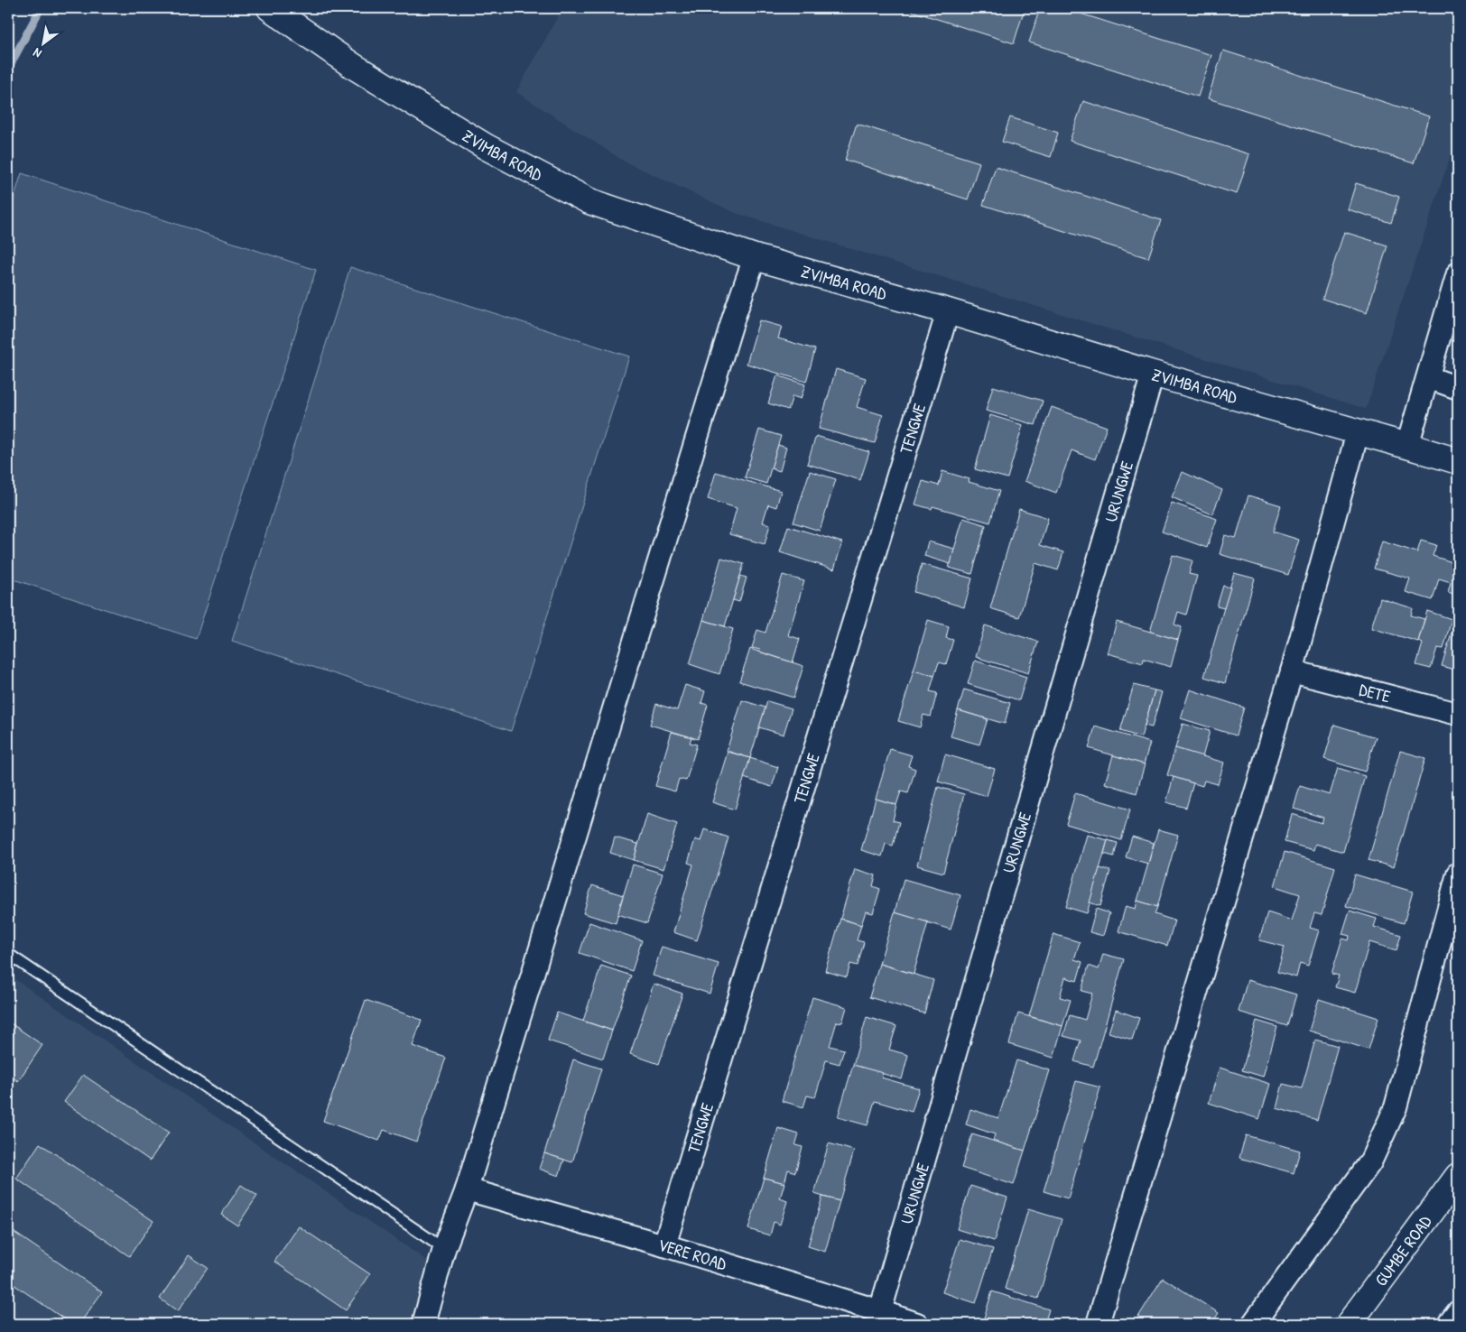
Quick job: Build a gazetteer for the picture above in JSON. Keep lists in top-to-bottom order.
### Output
{
  "streets": {
    "street": [
      "ZVIMBA ROAD",
      "TENGWE",
      "URUNGWE",
      "DETE",
      "GUMBE ROAD",
      "VERE ROAD"
    ]
  },
  "crossings": [
    ["ZVIMBA ROAD", "TENGWE"],
    ["ZVIMBA ROAD", "URUNGWE"],
    ["TENGWE", "VERE ROAD"],
    ["URUNGWE", "VERE ROAD"]
  ],
  "north": "bottom left"
}
